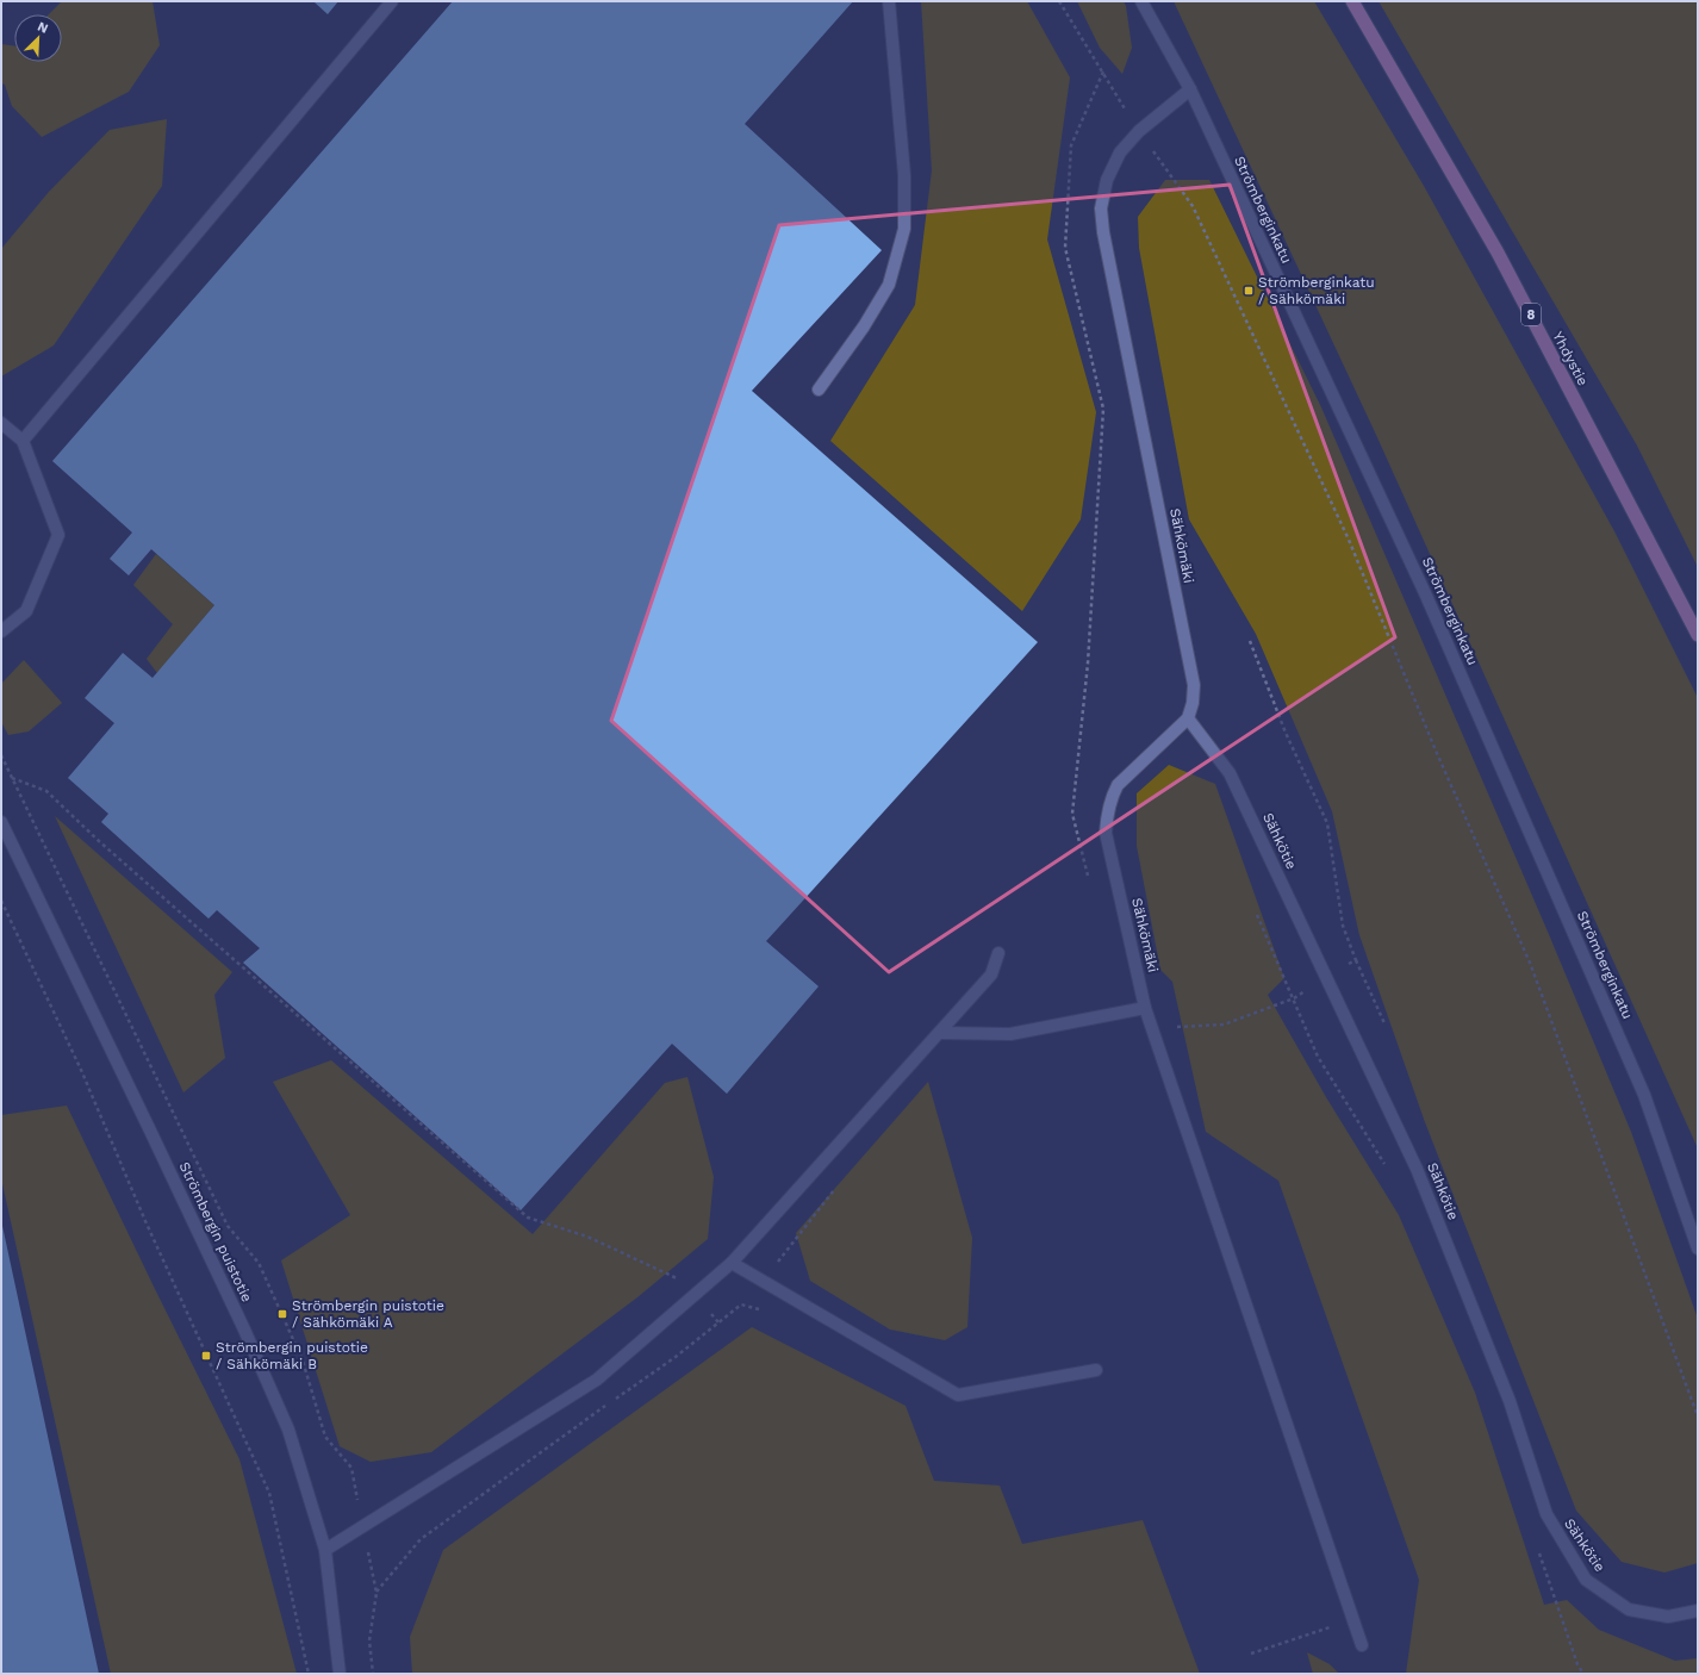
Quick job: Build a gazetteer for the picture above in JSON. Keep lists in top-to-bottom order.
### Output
{
  "streets": {
    "highway": ["8", "Yhdystie"],
    "street": [
      "Strömberginkatu",
      "Sähkömäki",
      "Sähkötie",
      "Strömbergin puistotie"
    ]
  },
  "crossings": [
    ["Strömberginkatu", "Sähkömäki"],
    ["Sähkömäki", "Sähkötie"]
  ],
  "places": {
    "transit": ["Strömberginkatu / Sähkömäki", "Strömbergin puistotie / Sähkömäki A", "Strömbergin puistotie / Sähkömäki B"]
  },
  "north": "top right"
}
